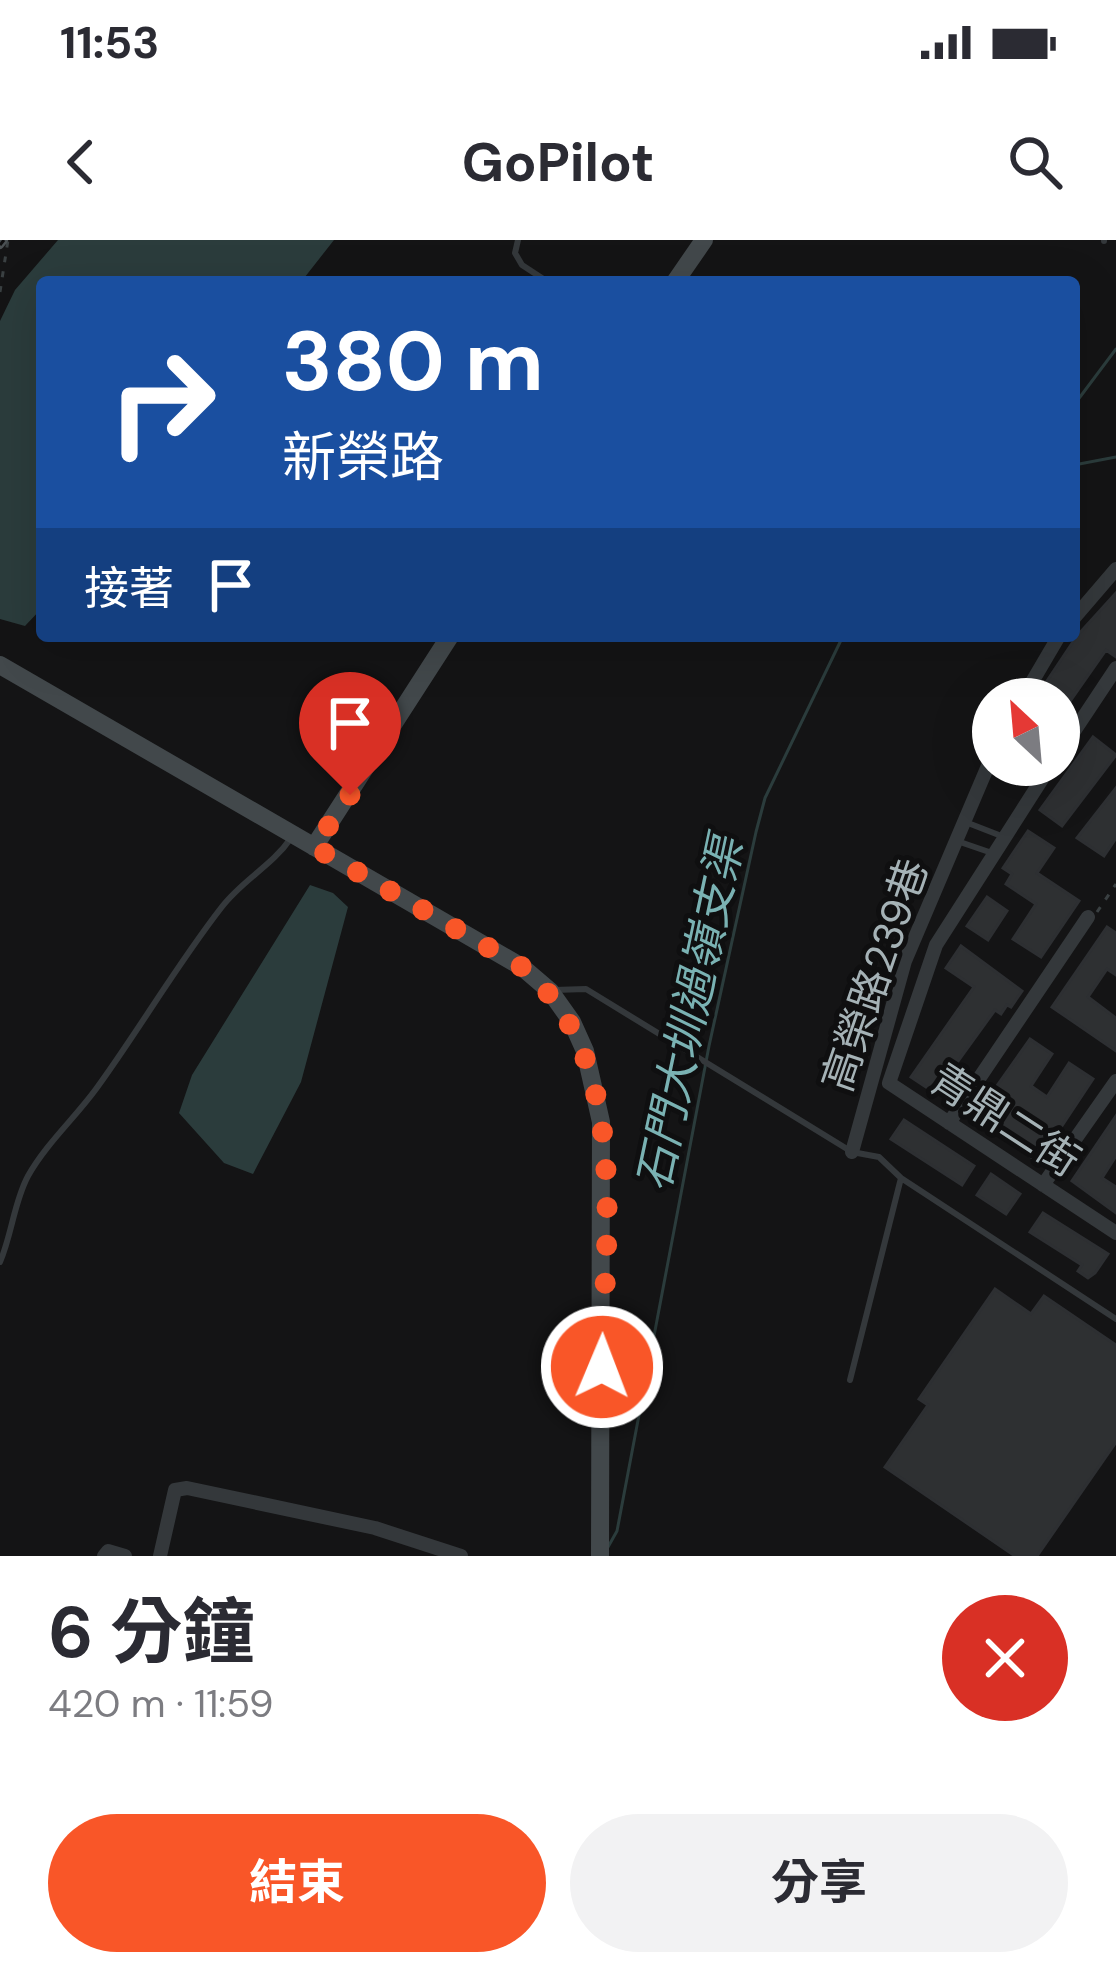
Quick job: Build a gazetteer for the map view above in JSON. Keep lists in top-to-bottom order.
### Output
{
  "streets": {
    "street": ["高榮路239巷", "青鼎二街"]
  },
  "water": ["石門大圳過嶺支渠"],
  "north": "top left",
  "page": {
    "status": "11:53",
    "header": "GoPilot",
    "turn": ["380 m", "新榮路"],
    "then": "接著",
    "heading": ["6 分鐘", "420 m · 11:59"],
    "buttons": ["結束", "分享"]
  }
}
